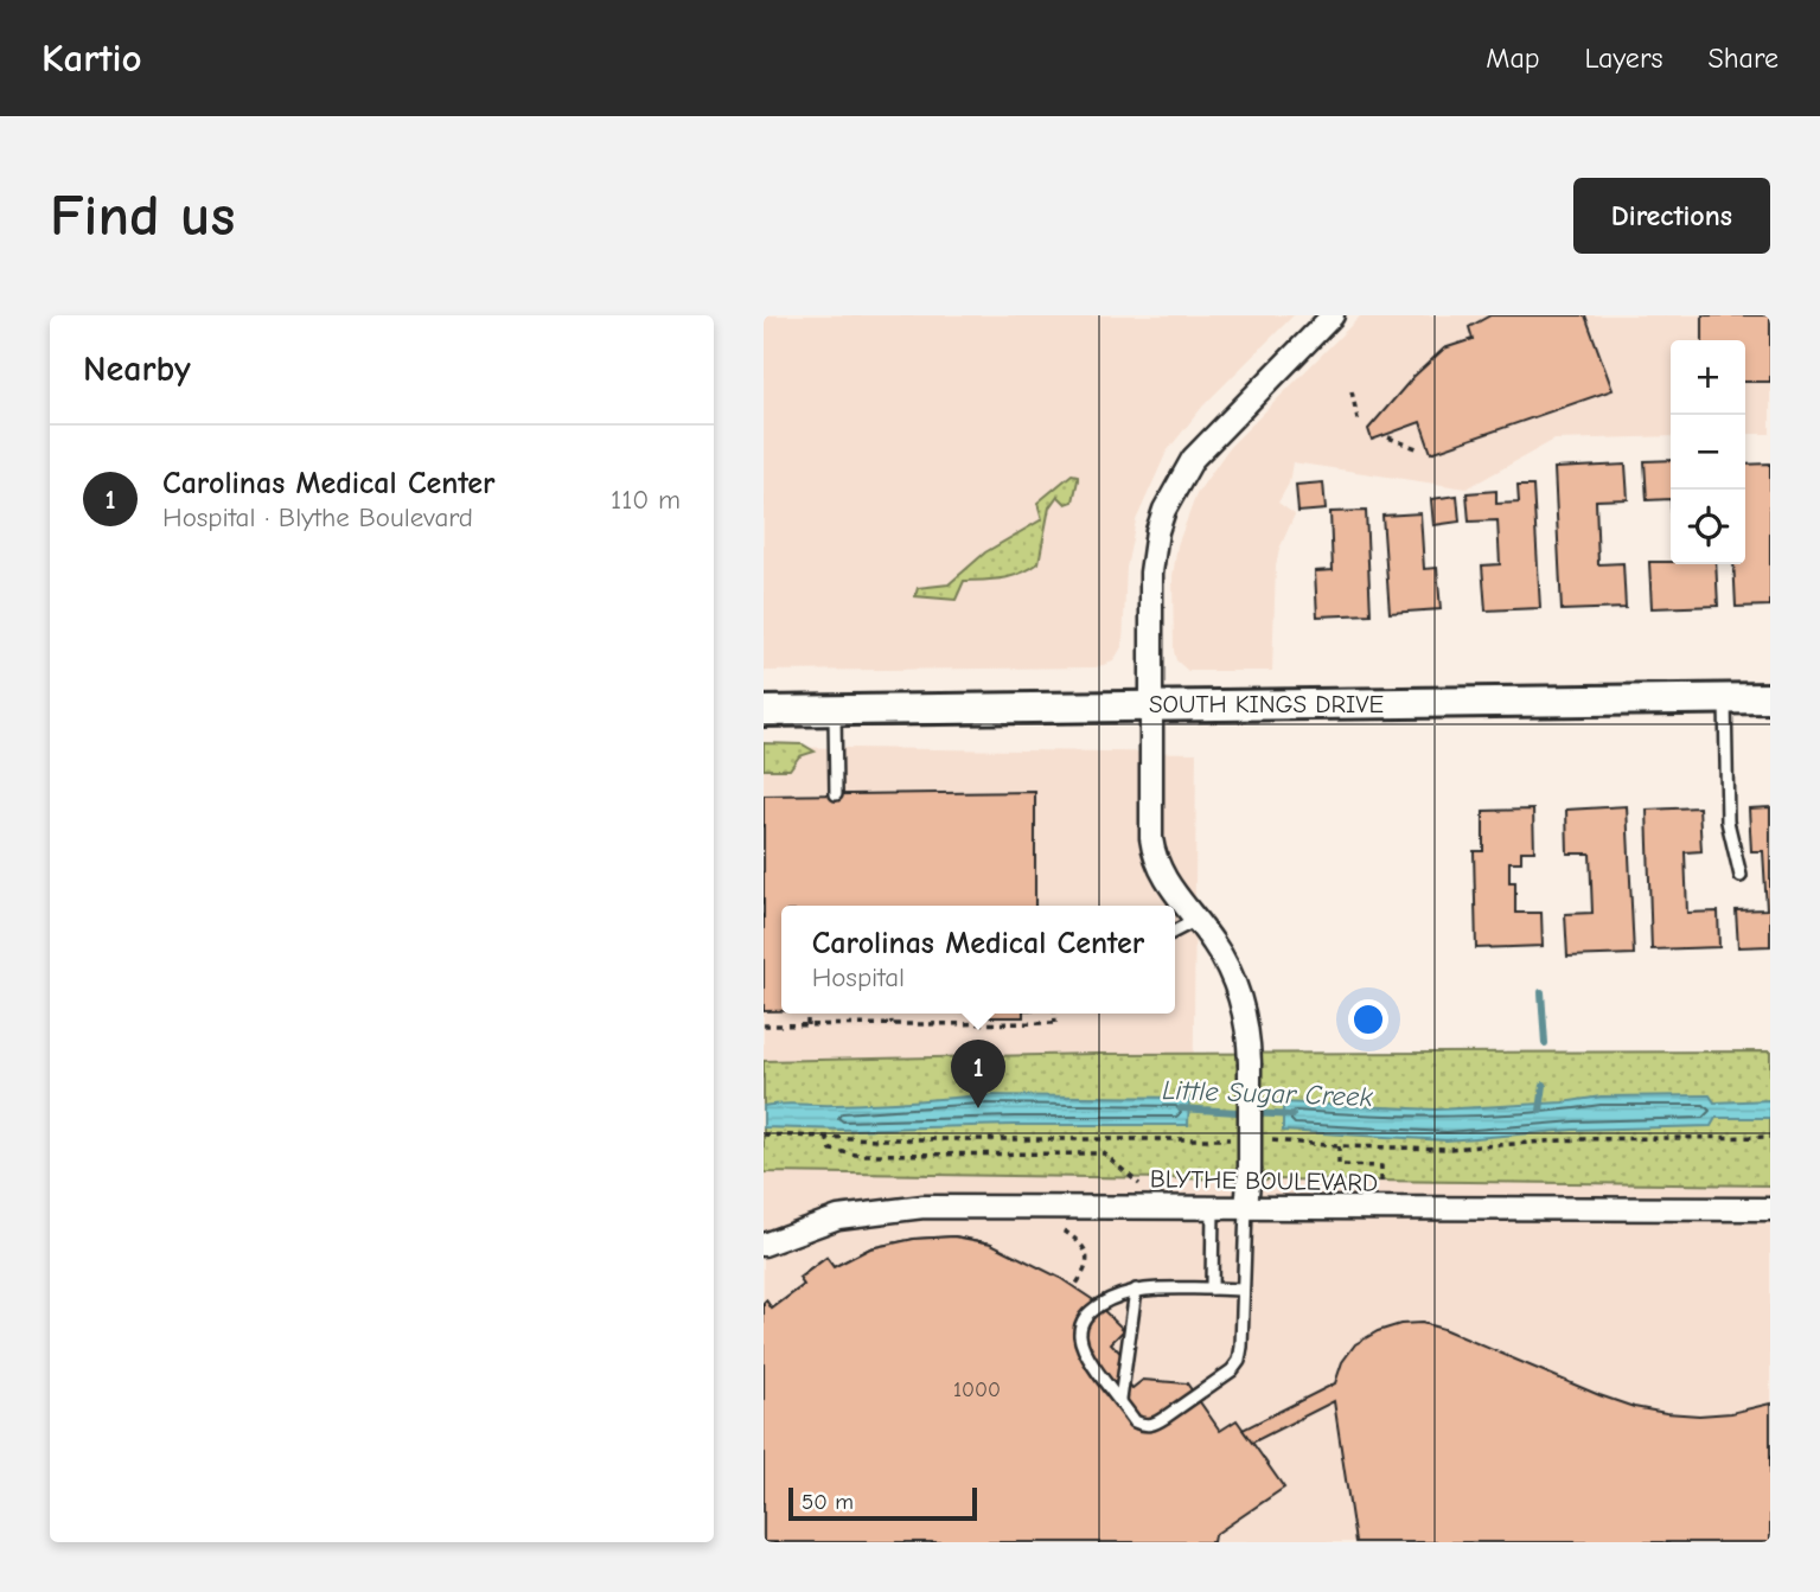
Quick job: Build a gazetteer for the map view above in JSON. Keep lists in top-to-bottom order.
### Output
{
  "streets": {
    "street": ["SOUTH KINGS DRIVE", "BLYTHE BOULEVARD"]
  },
  "water": ["Little Sugar Creek"],
  "house_numbers": ["1000"],
  "scale_bar": "50 m",
  "page": {
    "header": "Kartio",
    "nav": ["Map", "Layers", "Share"],
    "buttons": "Directions",
    "title": "Find us",
    "heading": "Nearby",
    "map_buttons": ["+", "−"],
    "list": [
      {
        "mark": "1",
        "name": "Carolinas Medical Center",
        "note": "Hospital · Blythe Boulevard",
        "value": "110 m"
      }
    ],
    "popup": ["Carolinas Medical Center", "Hospital"],
    "pins": "1",
    "scale": "50 m"
  }
}
